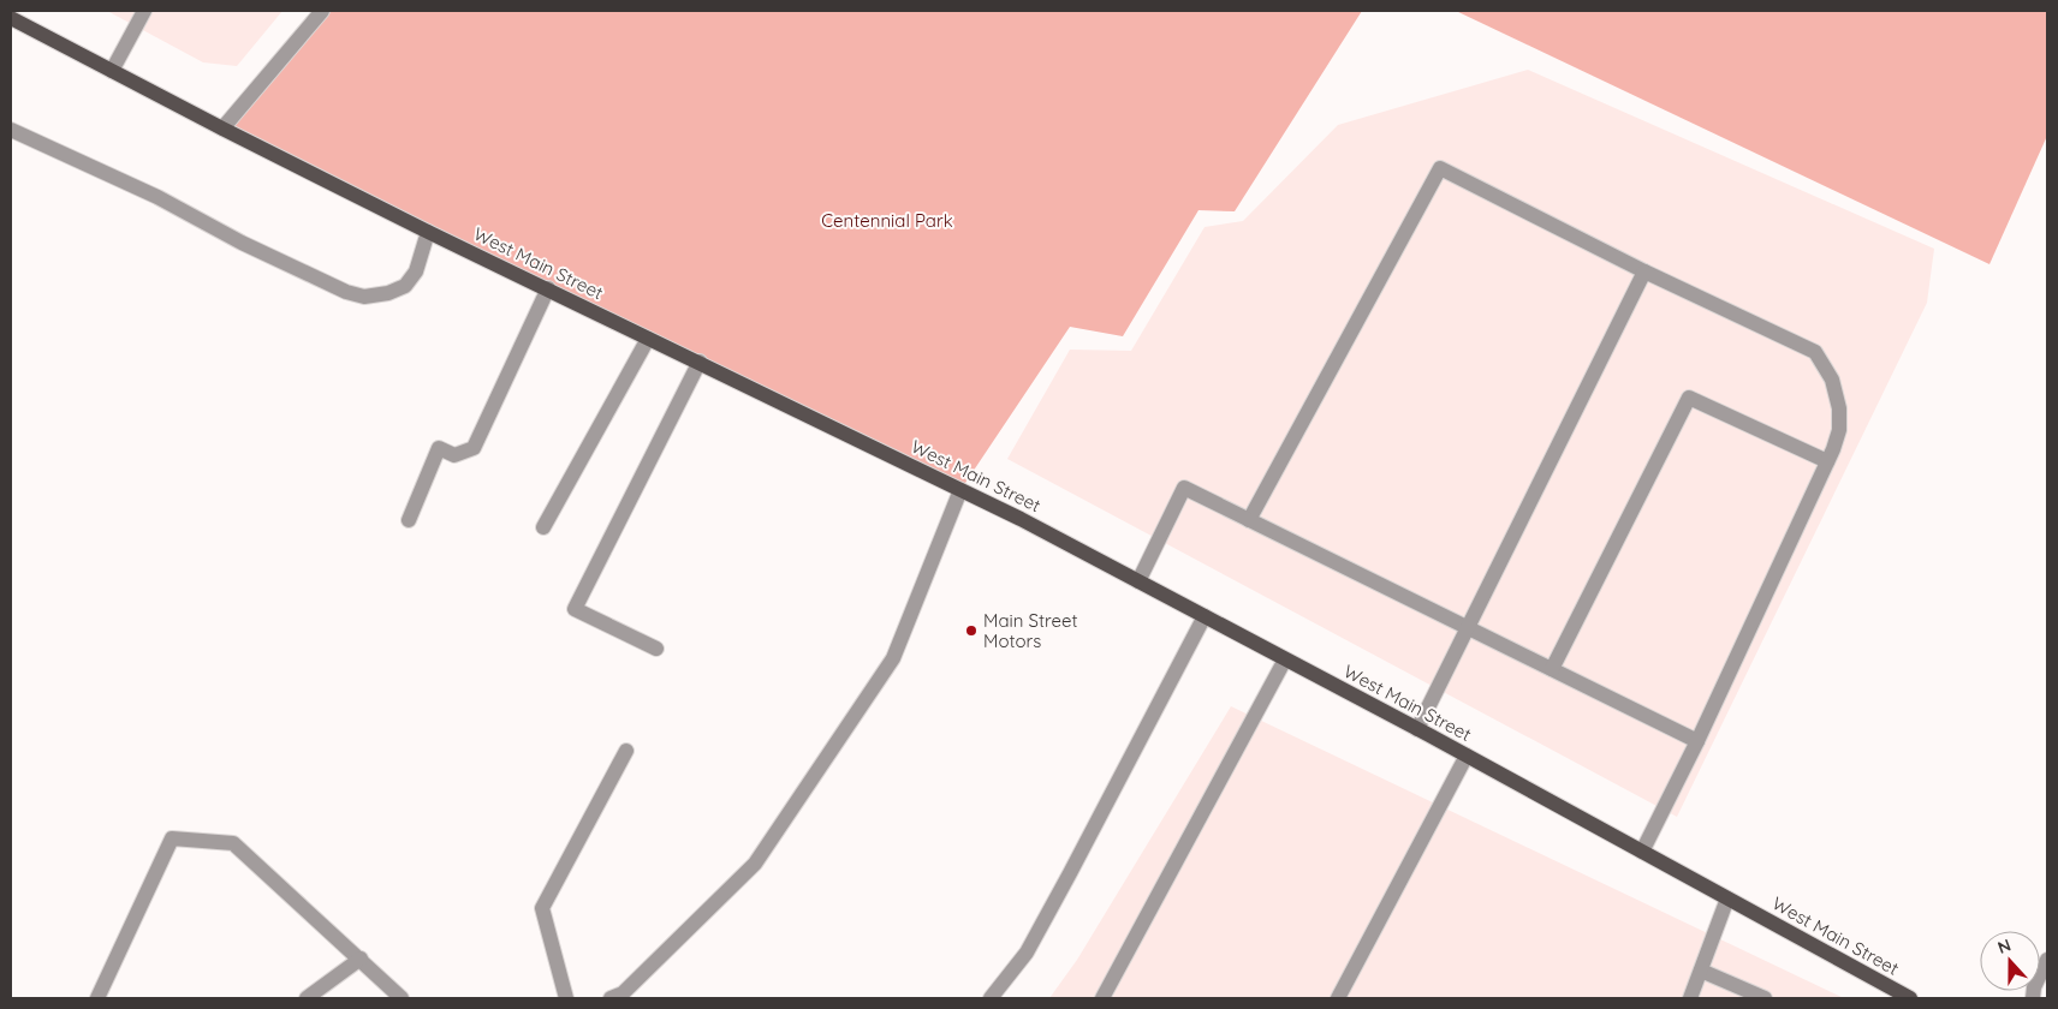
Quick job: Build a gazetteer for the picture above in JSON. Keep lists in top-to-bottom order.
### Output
{
  "streets": {
    "main road": ["West Main Street"]
  },
  "parks": ["Centennial Park"],
  "places": ["Main Street Motors"],
  "north": "top"
}
